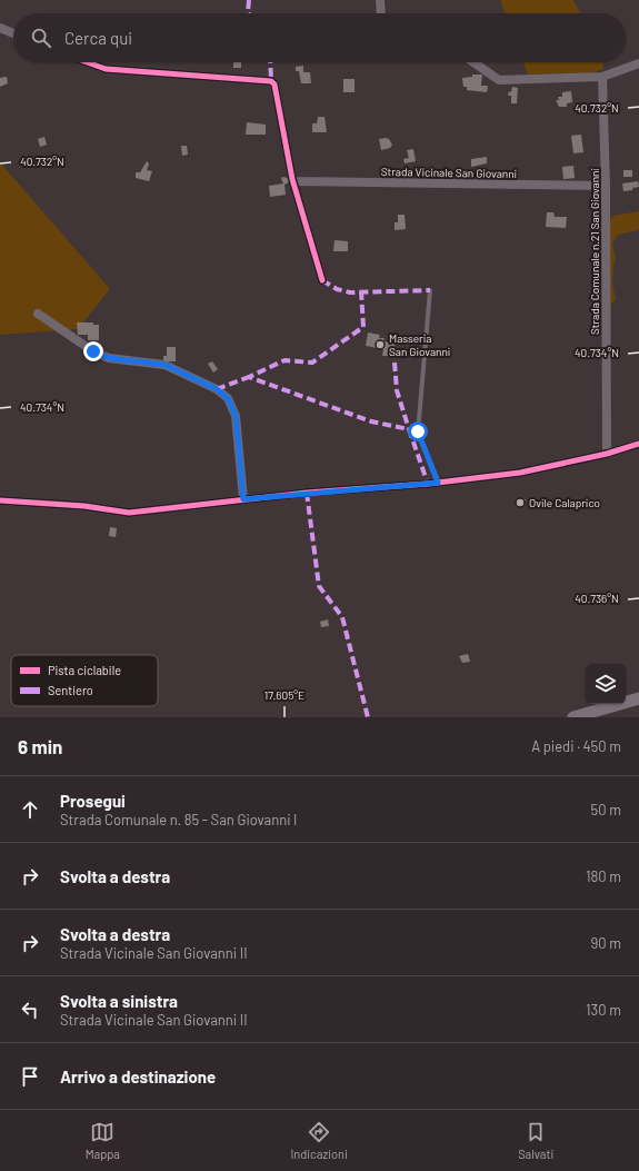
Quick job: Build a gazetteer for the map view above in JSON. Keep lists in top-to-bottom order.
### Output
{
  "streets": {
    "street": ["Strada Vicinale San Giovanni", "Strada Comunale n.21 San Giovanni"]
  },
  "crossings": [
    ["Strada Vicinale San Giovanni", "Strada Comunale n.21 San Giovanni"]
  ],
  "places": ["Masseria San Giovanni", "Ovile Calaprico"],
  "legend": ["Pista ciclabile", "Sentiero"],
  "page": {
    "search": "Cerca qui",
    "heading": ["6 min", "A piedi · 450 m"],
    "list": [
      ["Prosegui", "Strada Comunale n. 85 - San Giovanni I", "50 m"],
      ["Svolta a destra", "180 m"],
      ["Svolta a destra", "Strada Vicinale San Giovanni II", "90 m"],
      ["Svolta a sinistra", "Strada Vicinale San Giovanni II", "130 m"],
      "Arrivo a destinazione"
    ],
    "nav": ["Mappa", "Indicazioni", "Salvati"]
  },
  "coordinates": [
    "40.732°N",
    "40.734°N",
    "40.736°N",
    "17.605°E"
  ]
}
